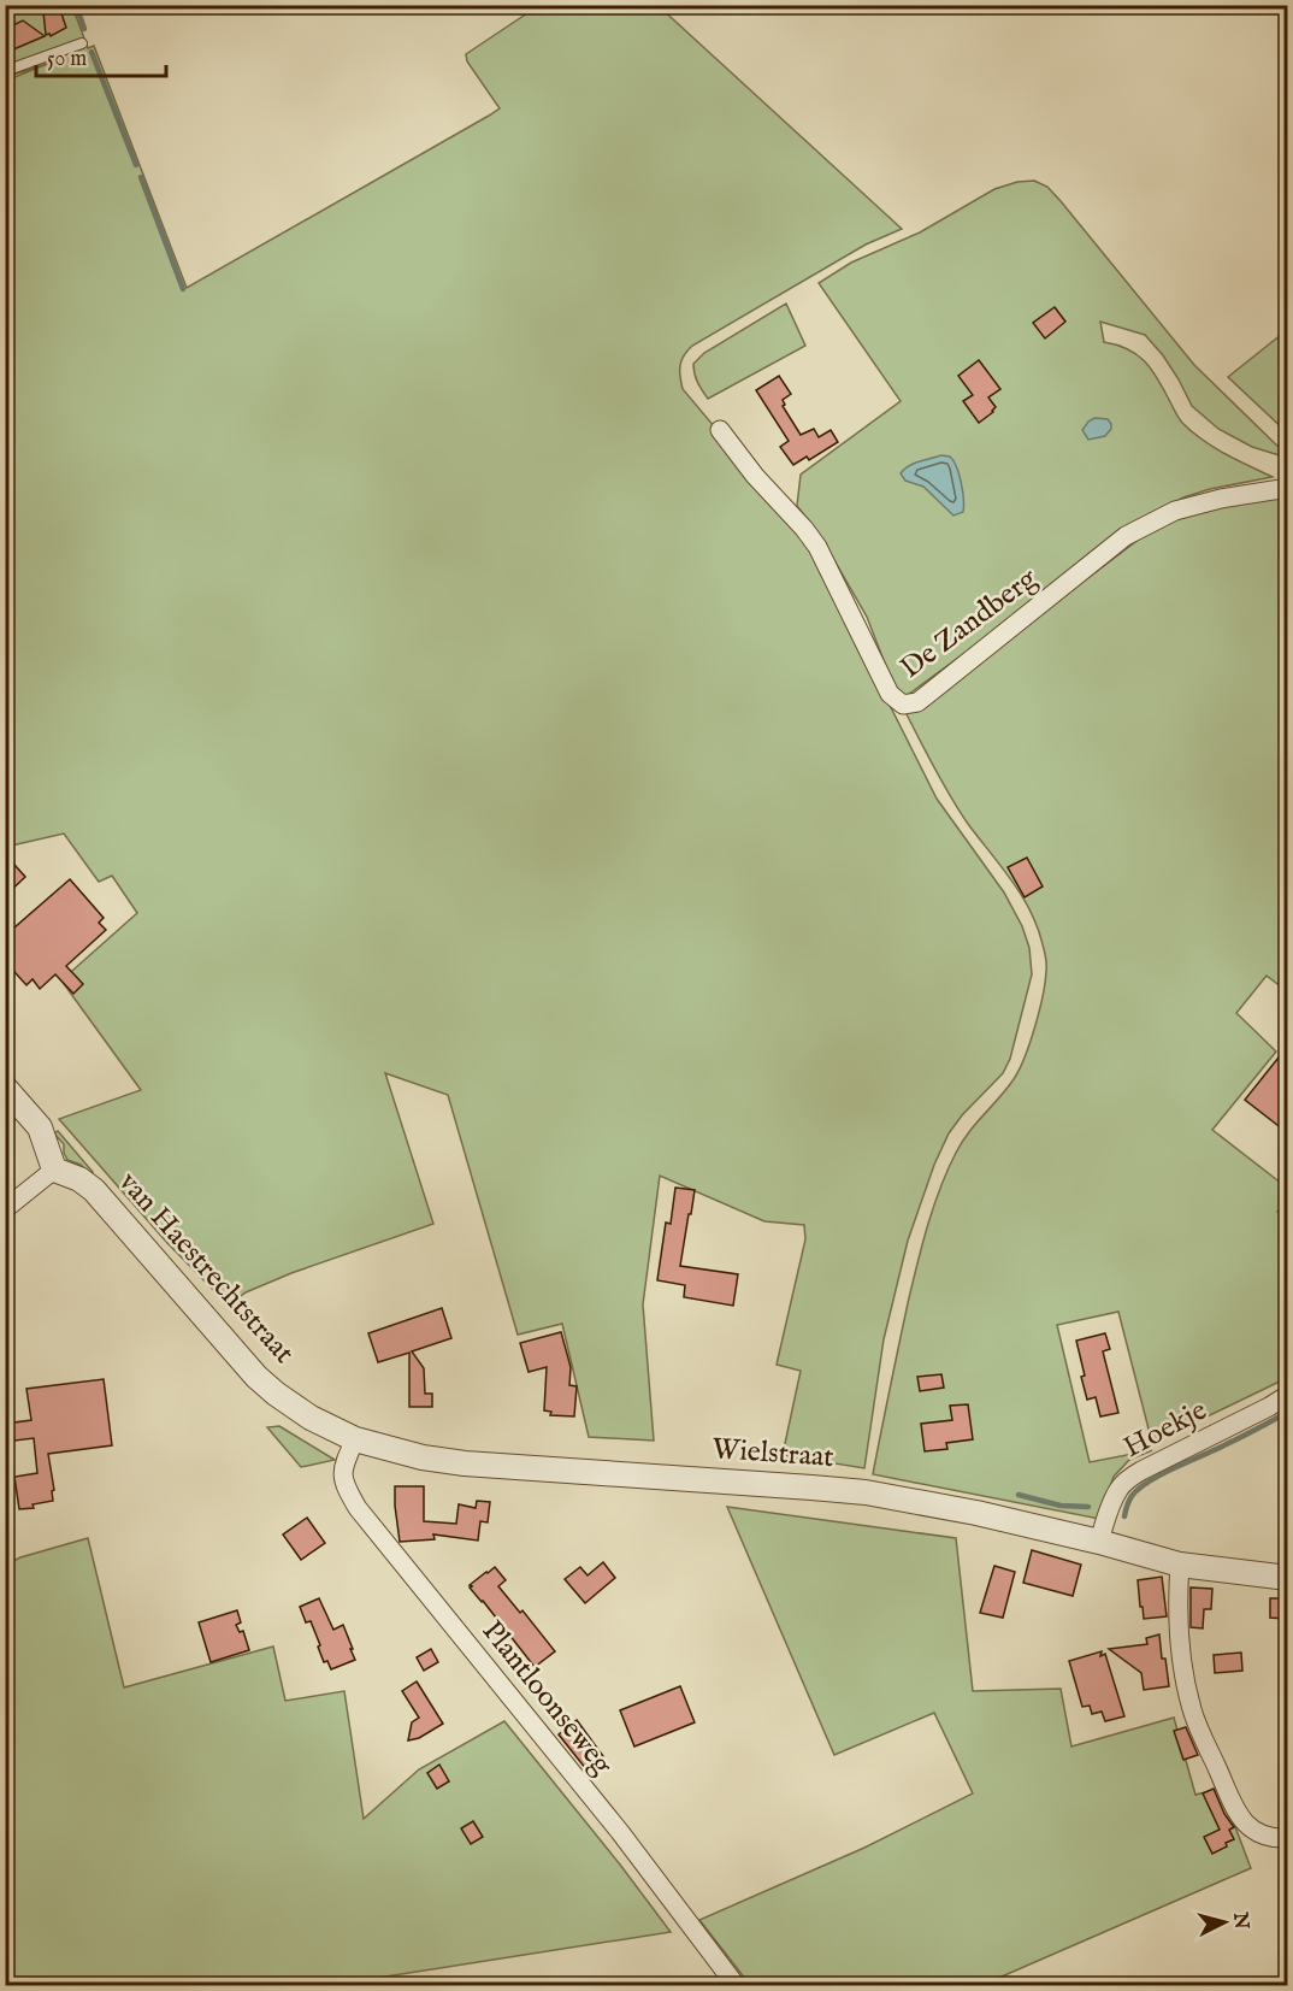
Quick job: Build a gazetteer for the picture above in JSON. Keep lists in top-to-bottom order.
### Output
{
  "streets": {
    "street": [
      "De Zandberg",
      "van Haestrechtstraat",
      "Hoekje",
      "Wielstraat",
      "Plantloonseweg"
    ]
  },
  "crossings": [
    ["van Haestrechtstraat", "Wielstraat"],
    ["van Haestrechtstraat", "Plantloonseweg"],
    ["Hoekje", "Wielstraat"],
    ["Wielstraat", "Plantloonseweg"]
  ],
  "scale_bar": "50 m",
  "north": "right"
}
